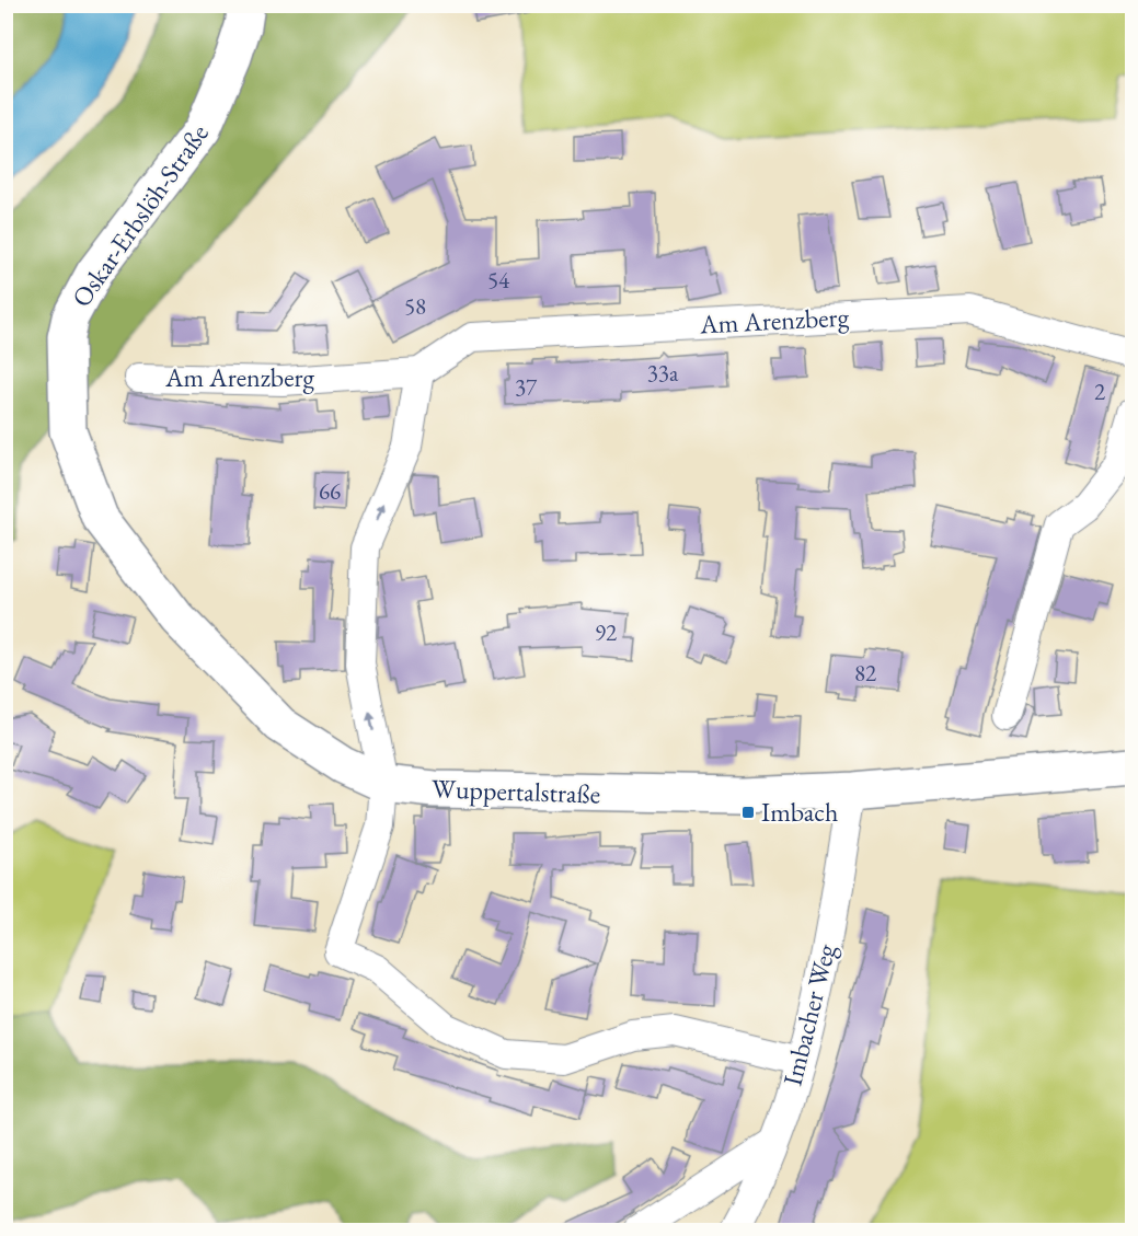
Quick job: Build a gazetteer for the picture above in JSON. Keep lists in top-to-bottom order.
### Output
{
  "streets": {
    "main road": ["Oskar-Erbslöh-Straße", "Wuppertalstraße"],
    "street": ["Am Arenzberg", "Imbacher Weg"]
  },
  "crossings": [
    ["Oskar-Erbslöh-Straße", "Wuppertalstraße"],
    ["Wuppertalstraße", "Imbacher Weg"]
  ],
  "places": {
    "transit": ["Imbach"]
  },
  "house_numbers": [
    "54",
    "58",
    "33a",
    "37",
    "2",
    "66",
    "92",
    "82"
  ]
}
